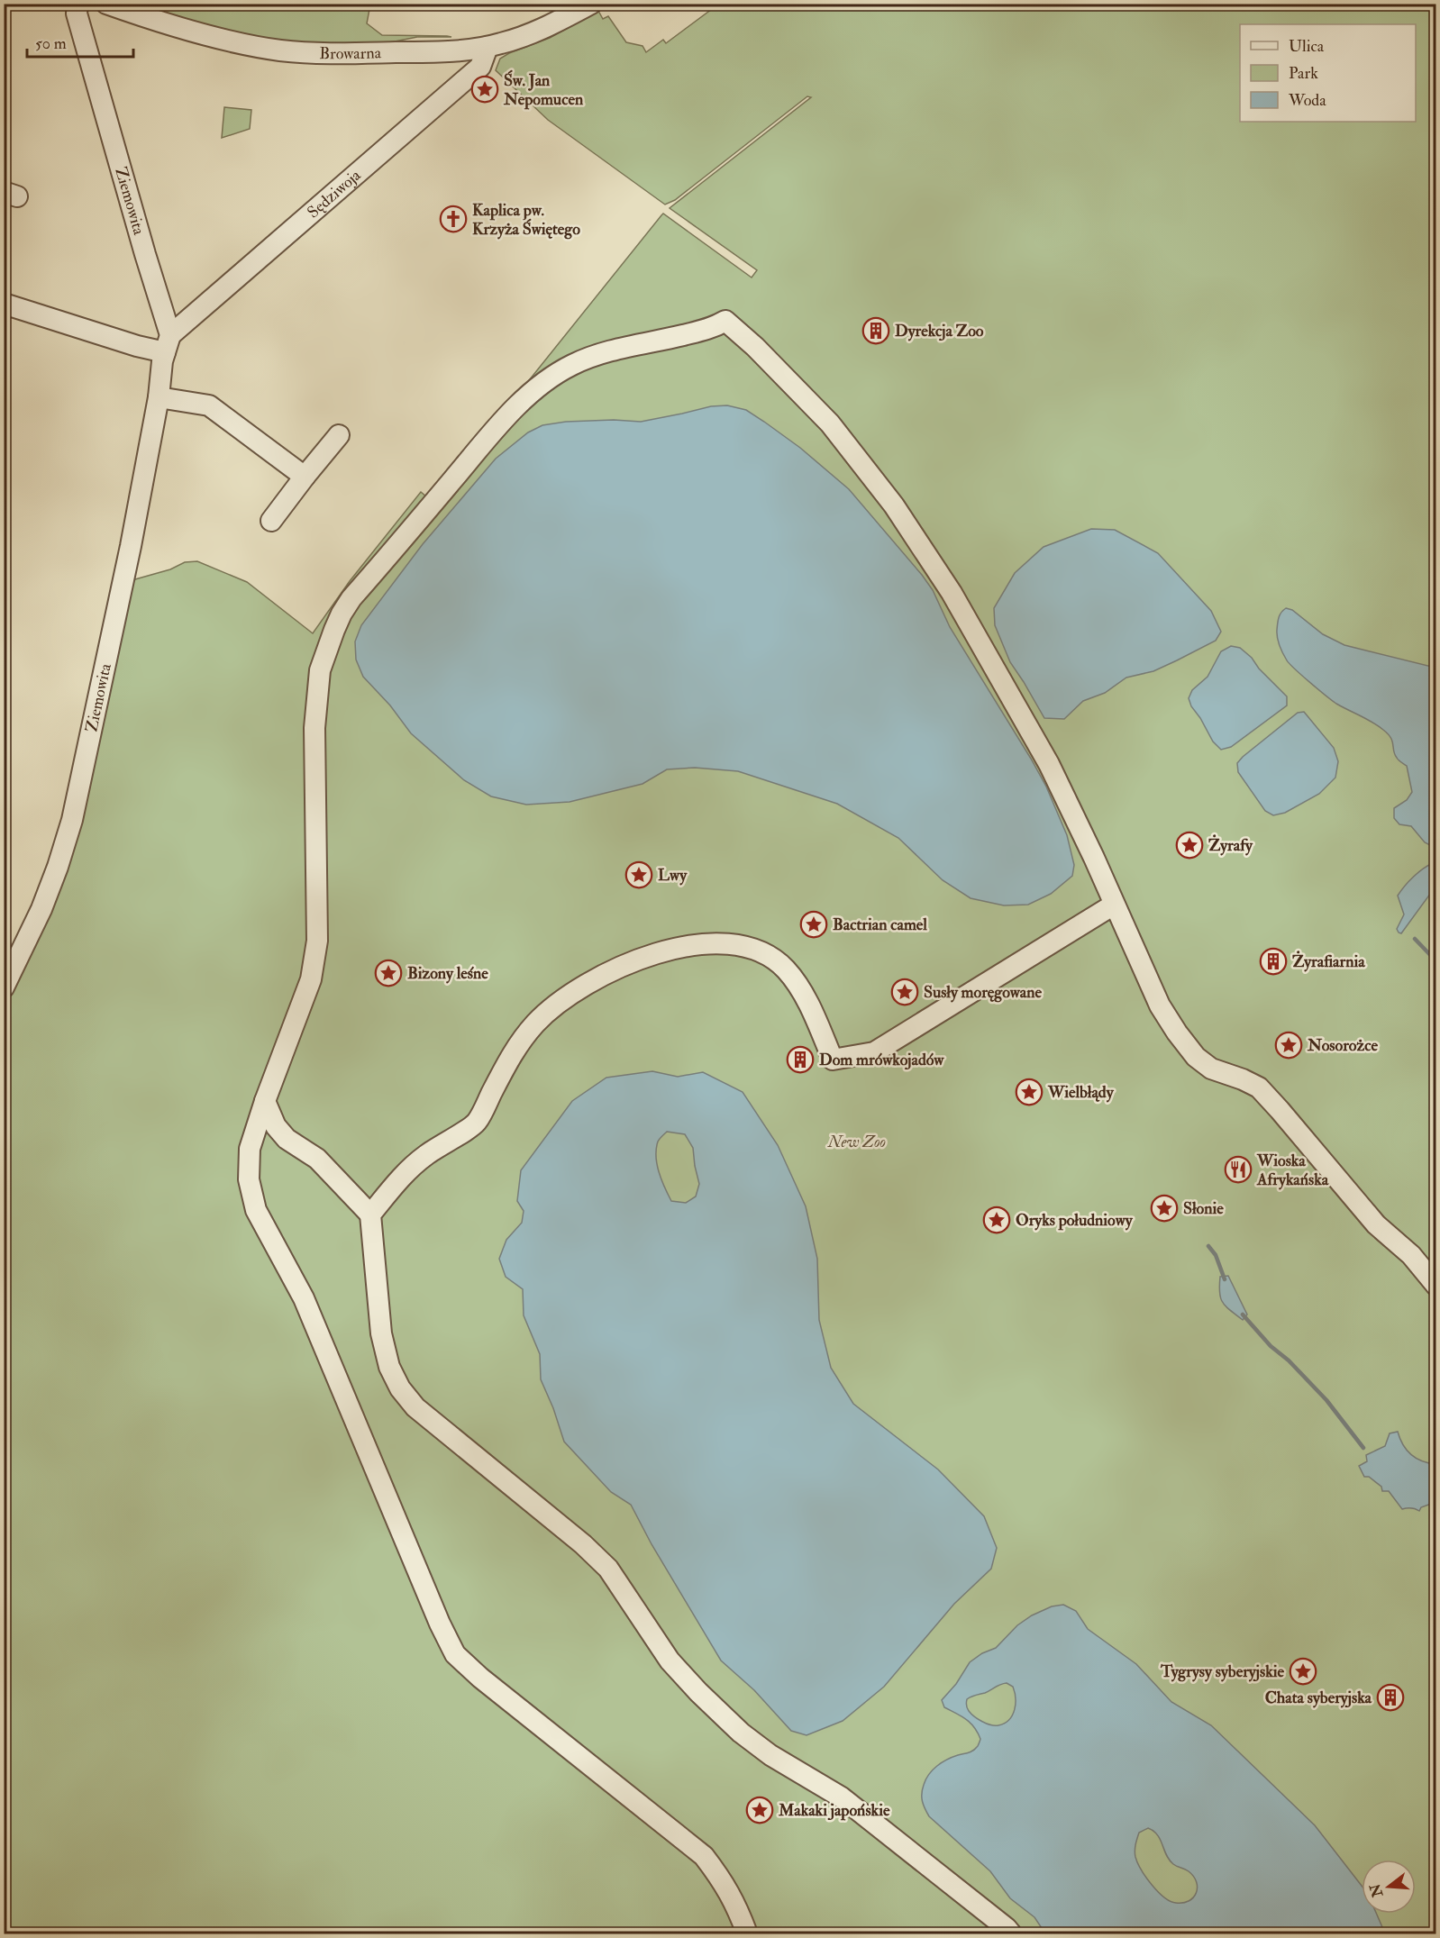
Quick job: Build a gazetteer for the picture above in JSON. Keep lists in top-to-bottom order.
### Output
{
  "streets": {
    "street": ["Browarna", "Sędziwoja", "Ziemowita"]
  },
  "crossings": [
    ["Browarna", "Sędziwoja"],
    ["Sędziwoja", "Ziemowita"]
  ],
  "parks": ["New Zoo"],
  "places": {
    "place": [
      "Św. Jan Nepomucen",
      "Żyrafy",
      "Lwy",
      "Bactrian camel",
      "Bizony leśne",
      "Susły moręgowane",
      "Nosorożce",
      "Wielbłądy",
      "Słonie",
      "Oryks południowy",
      "Tygrysy syberyjskie",
      "Makaki japońskie"
    ],
    "church": ["Kaplica pw. Krzyża Świętego"],
    "building": [
      "Dyrekcja Zoo",
      "Żyrafiarnia",
      "Dom mrówkojadów",
      "Chata syberyjska"
    ],
    "restaurant": ["Wioska Afrykańska"]
  },
  "legend": ["Ulica", "Park", "Woda"],
  "scale_bar": "50 m",
  "north": "left"
}
